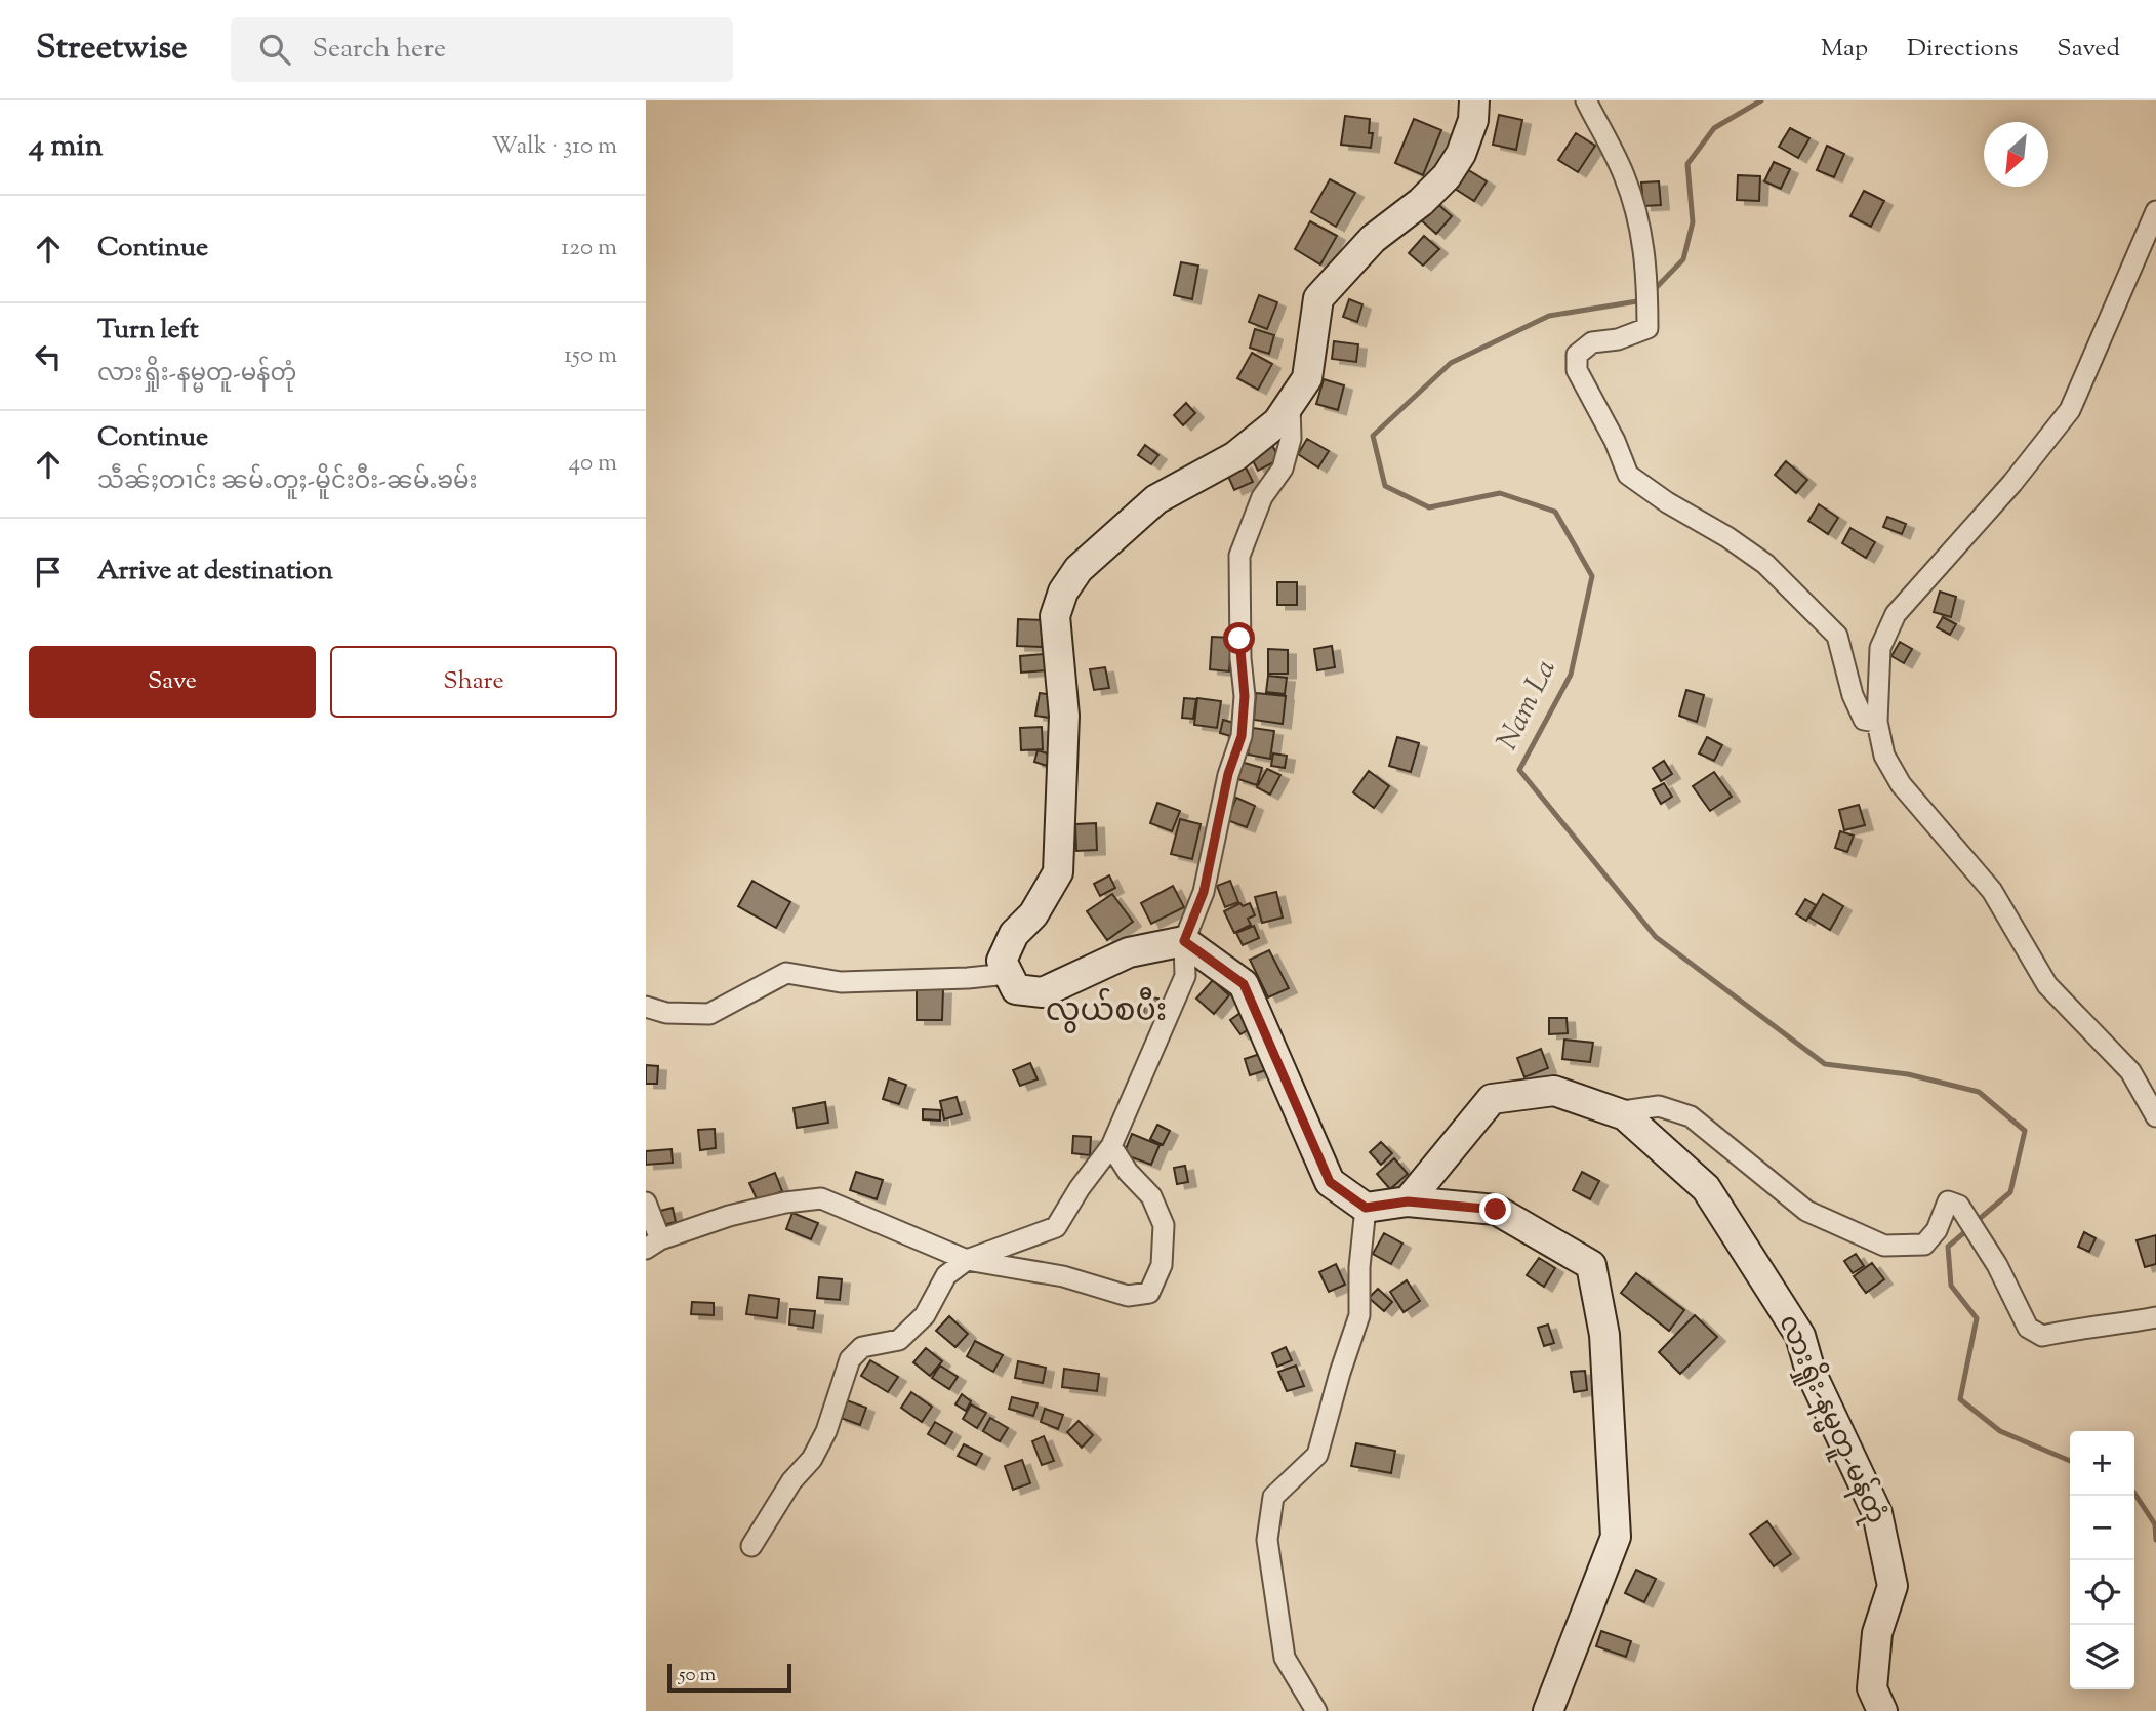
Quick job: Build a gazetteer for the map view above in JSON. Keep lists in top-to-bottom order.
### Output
{
  "streets": {
    "main road": ["လားရှိုး-နမ္မတူ-မန်တုံ"]
  },
  "districts": ["လွယ်စပီး"],
  "water": ["Nam La"],
  "scale_bar": "50 m",
  "north": "bottom left",
  "page": {
    "header": "Streetwise",
    "search": "Search here",
    "nav": ["Map", "Directions", "Saved"],
    "heading": ["4 min", "Walk · 310 m"],
    "list": [
      ["Continue", "120 m"],
      ["Turn left", "လားရှိုး-နမ္မတူ-မန်တုံ", "150 m"],
      ["Continue", "သဵၼ်ႈတၢင်း ၼမ်ႉတူႈ-မိူင်းဝီး-ၼမ်ႉၶမ်း", "40 m"],
      "Arrive at destination"
    ],
    "buttons": ["Save", "Share"],
    "map_buttons": ["+", "−"],
    "scale": "50 m"
  }
}
